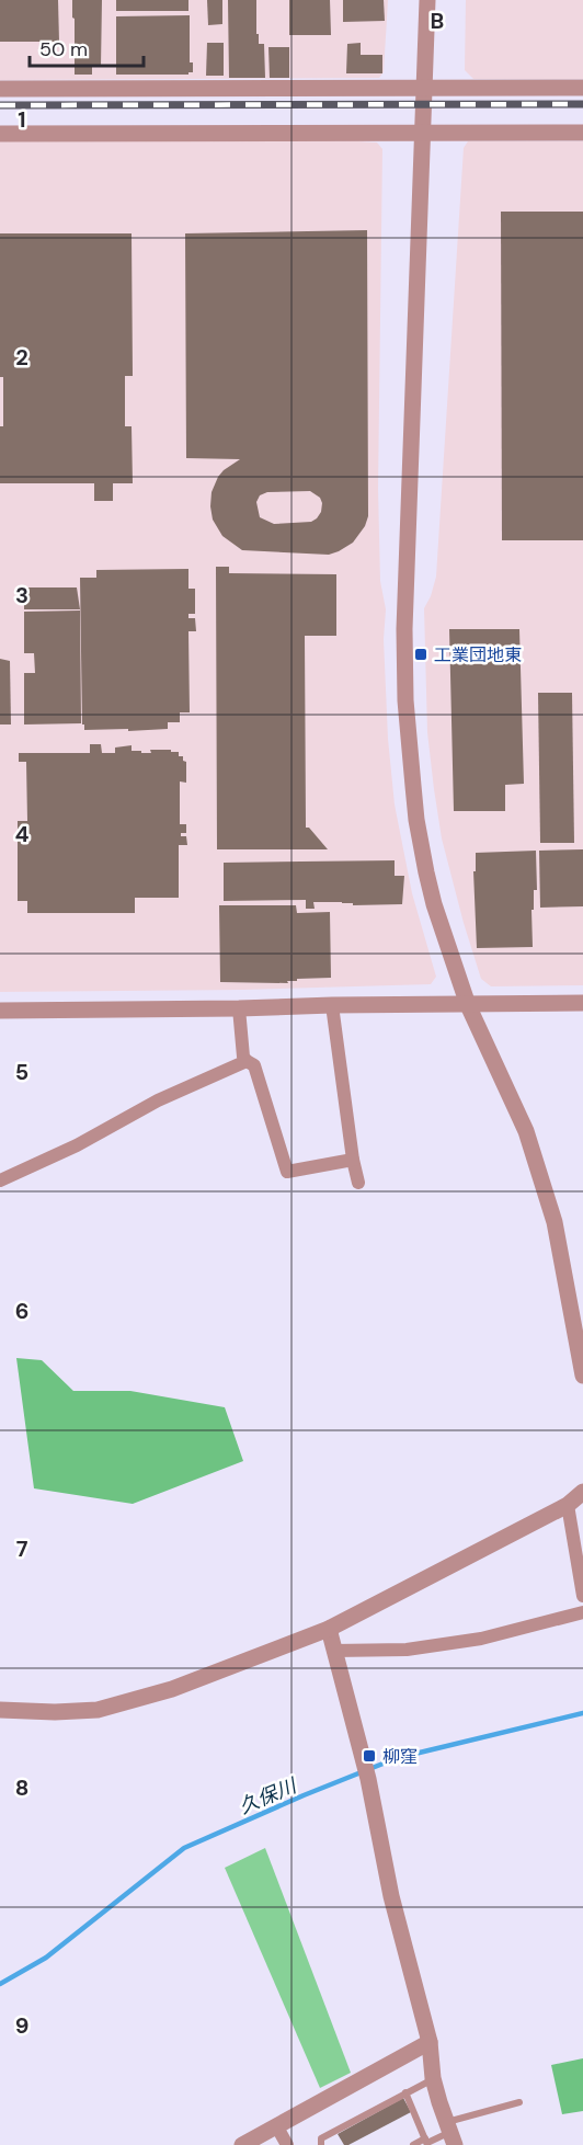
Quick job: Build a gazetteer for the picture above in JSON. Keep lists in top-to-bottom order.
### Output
{
  "water": ["久保川"],
  "places": {
    "transit": ["工業団地東", "柳窪"]
  },
  "scale_bar": "50 m",
  "grid": {
    "columns": ["B"],
    "rows": [
      "1",
      "2",
      "3",
      "4",
      "5",
      "6",
      "7",
      "8",
      "9"
    ]
  }
}
